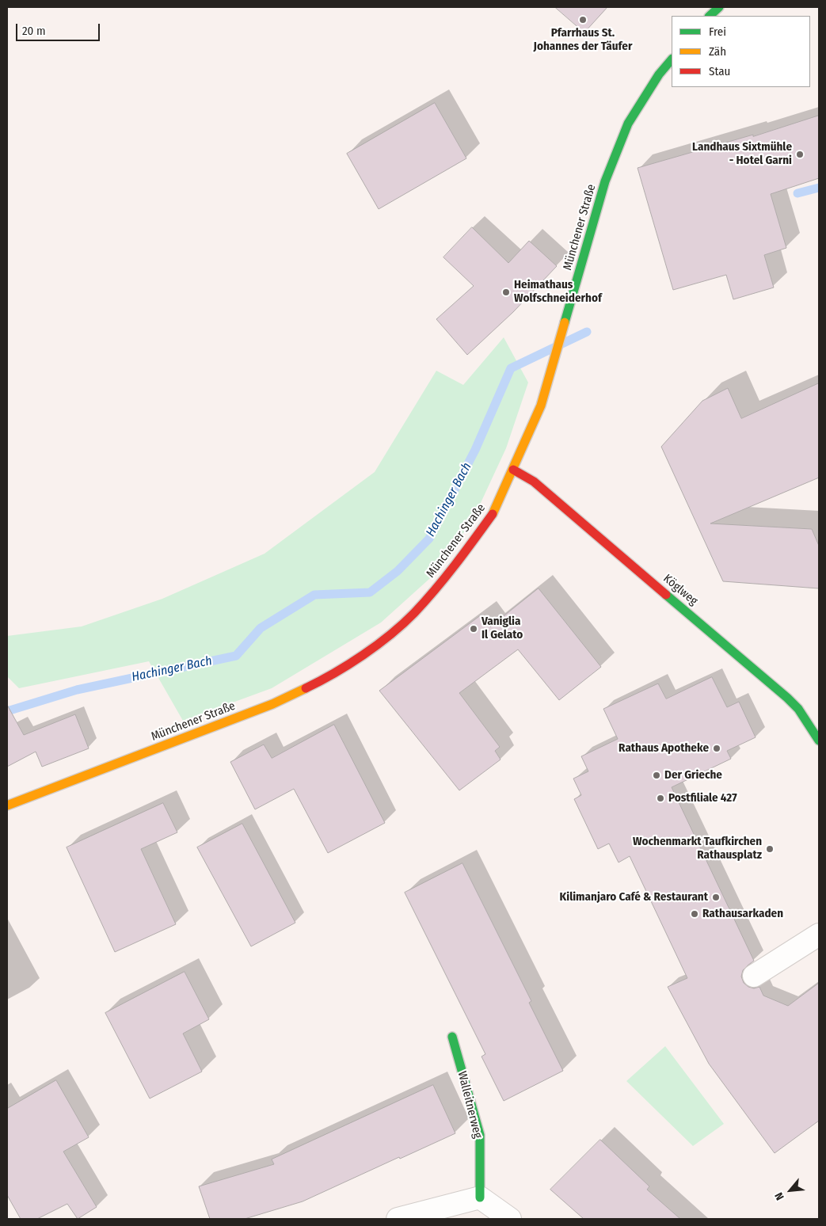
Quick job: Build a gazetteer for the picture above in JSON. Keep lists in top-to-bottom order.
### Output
{
  "streets": {
    "main road": ["Münchener Straße", "Köglweg", "Walleitnerweg"]
  },
  "crossings": [
    ["Münchener Straße", "Köglweg"]
  ],
  "water": ["Hachinger Bach"],
  "places": [
    "Pfarrhaus St. Johannes der Täufer",
    "Landhaus Sixtmühle - Hotel Garni",
    "Heimathaus Wolfschneiderhof",
    "Vaniglia Il Gelato",
    "Rathaus Apotheke",
    "Der Grieche",
    "Postfiliale 427",
    "Wochenmarkt Taufkirchen Rathausplatz",
    "Kilimanjaro Café & Restaurant",
    "Rathausarkaden"
  ],
  "legend": ["Frei", "Zäh", "Stau"],
  "scale_bar": "20 m",
  "north": "bottom left"
}
